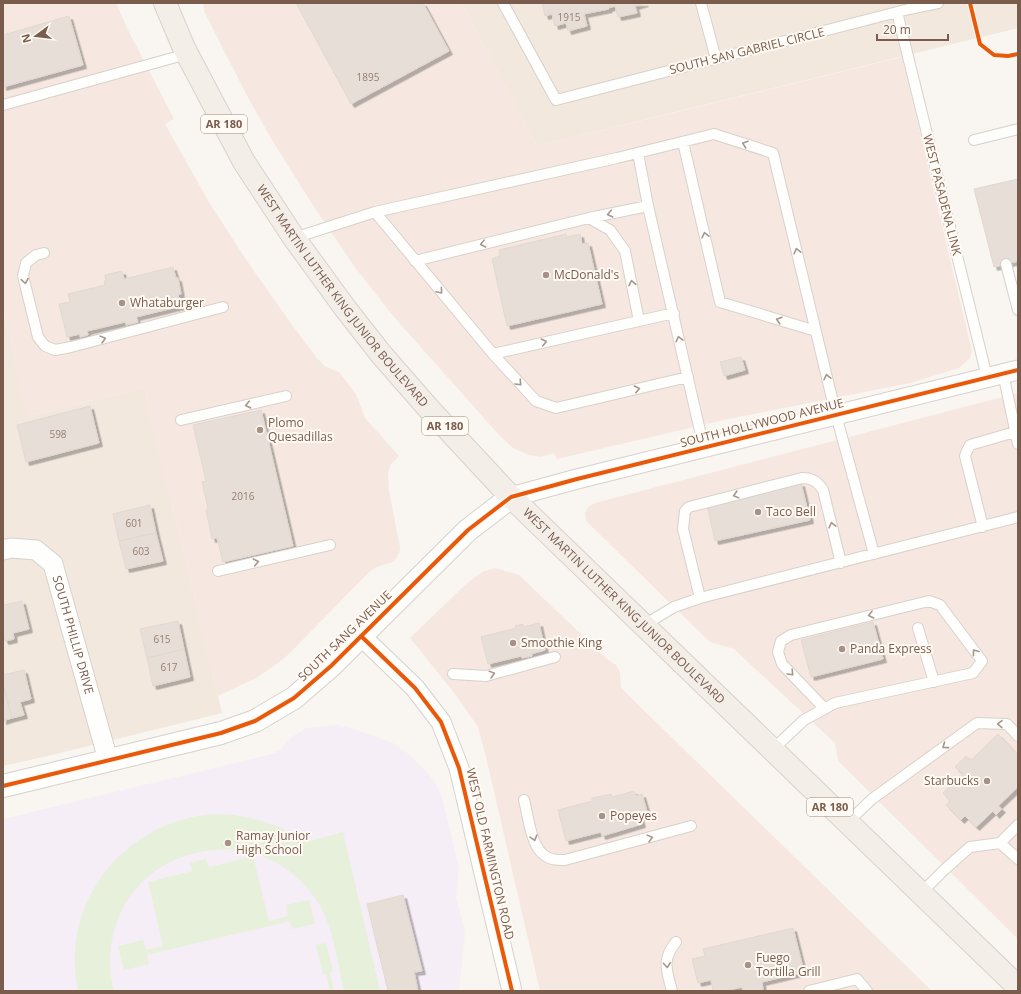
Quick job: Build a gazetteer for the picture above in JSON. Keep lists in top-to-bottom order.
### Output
{
  "streets": {
    "main road": ["AR 180", "WEST MARTIN LUTHER KING JUNIOR BOULEVARD"],
    "street": [
      "SOUTH HOLLYWOOD AVENUE",
      "SOUTH PHILLIP DRIVE",
      "SOUTH SANG AVENUE",
      "WEST OLD FARMINGTON ROAD"
    ],
    "lane": ["SOUTH SAN GABRIEL CIRCLE", "WEST PASADENA LINK"]
  },
  "crossings": [
    ["SOUTH SAN GABRIEL CIRCLE", "WEST PASADENA LINK"],
    ["WEST PASADENA LINK", "SOUTH HOLLYWOOD AVENUE"],
    ["WEST MARTIN LUTHER KING JUNIOR BOULEVARD", "SOUTH HOLLYWOOD AVENUE"],
    ["WEST MARTIN LUTHER KING JUNIOR BOULEVARD", "SOUTH SANG AVENUE"],
    ["SOUTH HOLLYWOOD AVENUE", "SOUTH SANG AVENUE"],
    ["SOUTH PHILLIP DRIVE", "SOUTH SANG AVENUE"],
    ["SOUTH SANG AVENUE", "WEST OLD FARMINGTON ROAD"]
  ],
  "places": [
    "McDonald's",
    "Whataburger",
    "Plomo Quesadillas",
    "Taco Bell",
    "Smoothie King",
    "Panda Express",
    "Starbucks",
    "Popeyes",
    "Ramay Junior High School",
    "Fuego Tortilla Grill"
  ],
  "house_numbers": [
    "1915",
    "1895",
    "598",
    "2016",
    "601",
    "603",
    "615",
    "617"
  ],
  "scale_bar": "20 m",
  "north": "left"
}
